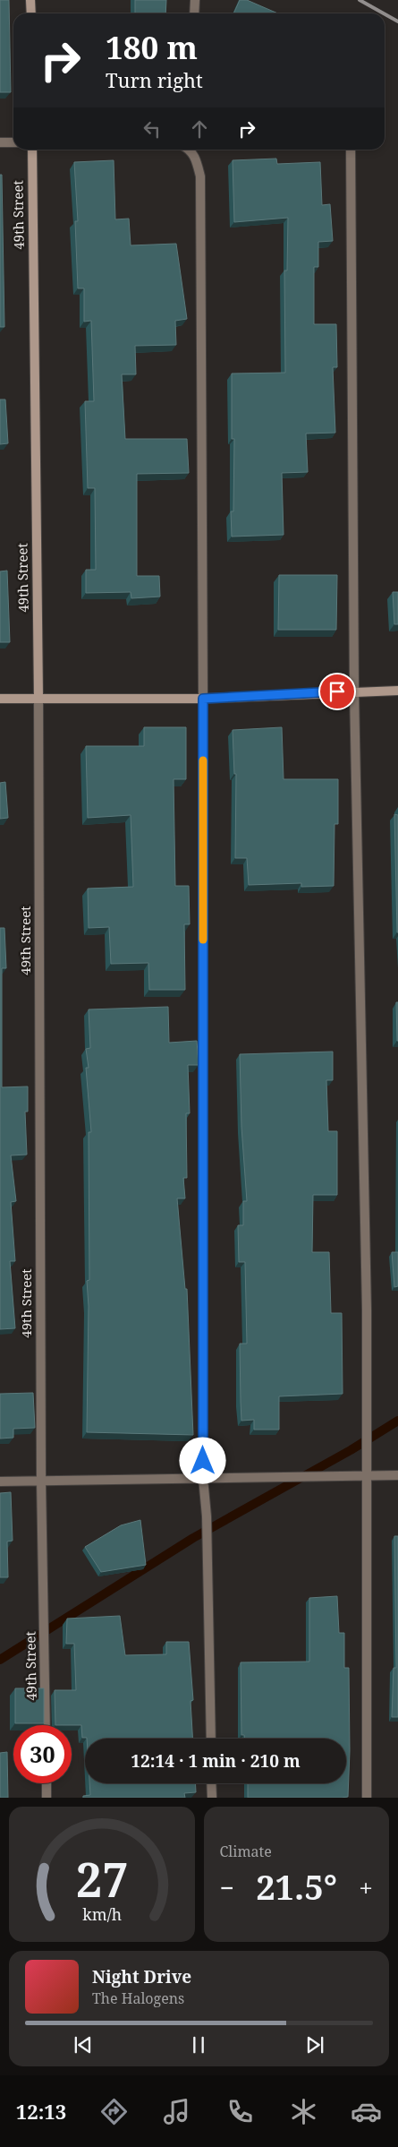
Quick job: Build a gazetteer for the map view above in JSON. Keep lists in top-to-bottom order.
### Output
{
  "streets": {
    "main road": ["49th Street"]
  },
  "page": {
    "turn": ["180 m", "Turn right"],
    "limit": "30",
    "trip": "12:14 · 1 min · 210 m",
    "tile": "Climate",
    "heat": ["−", "21.5°", "+"],
    "song": ["Night Drive", "The Halogens"],
    "tabs": "12:13",
    "gauge": ["27", "km/h"]
  }
}
